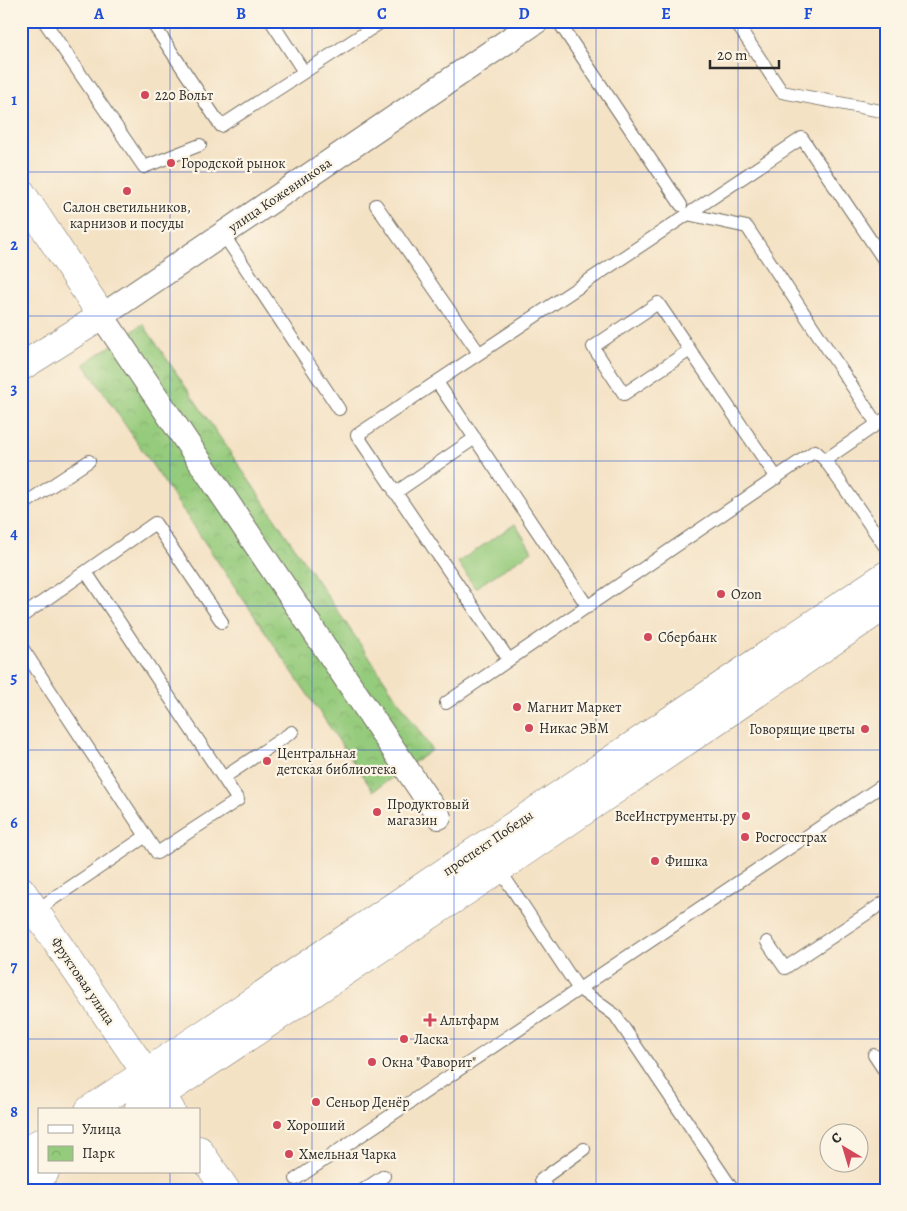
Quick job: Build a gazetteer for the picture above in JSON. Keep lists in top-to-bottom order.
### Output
{
  "streets": {
    "main road": ["улица Кожевникова", "проспект Победы", "Фруктовая улица"]
  },
  "crossings": [
    ["проспект Победы", "Фруктовая улица"]
  ],
  "places": {
    "other": [
      "220 Вольт",
      "Городской рынок",
      "Салон светильников, карнизов и посуды",
      "Ozon",
      "Сбербанк",
      "Магнит Маркет",
      "Никас ЭВМ",
      "Говорящие цветы",
      "Центральная детская библиотека",
      "Продуктовый магазин",
      "ВсеИнструменты.ру",
      "Росгосстрах",
      "Фишка",
      "Ласка",
      "Окна \"Фаворит\"",
      "Сеньор Денёр",
      "Хороший",
      "Хмельная Чарка"
    ],
    "health": ["Альтфарм"]
  },
  "legend": ["Улица", "Парк"],
  "scale_bar": "20 m",
  "north": "top left",
  "grid": {
    "columns": [
      "A",
      "B",
      "C",
      "D",
      "E",
      "F"
    ],
    "rows": [
      "1",
      "2",
      "3",
      "4",
      "5",
      "6",
      "7",
      "8"
    ]
  }
}
